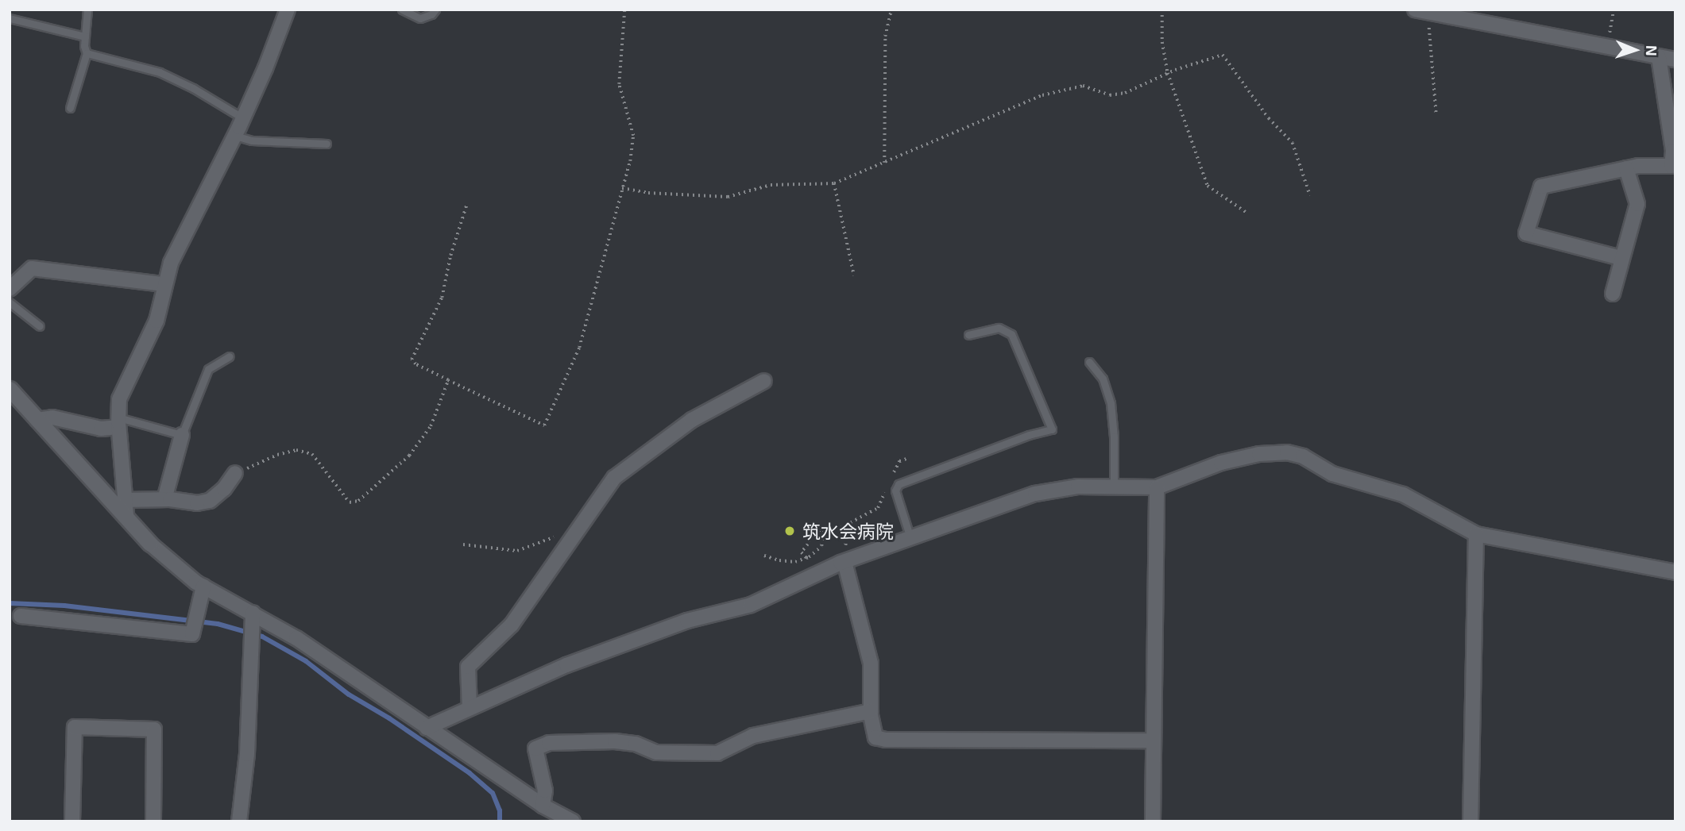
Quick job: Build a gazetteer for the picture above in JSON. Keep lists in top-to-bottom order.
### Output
{
  "places": ["筑水会病院"],
  "north": "right"
}
